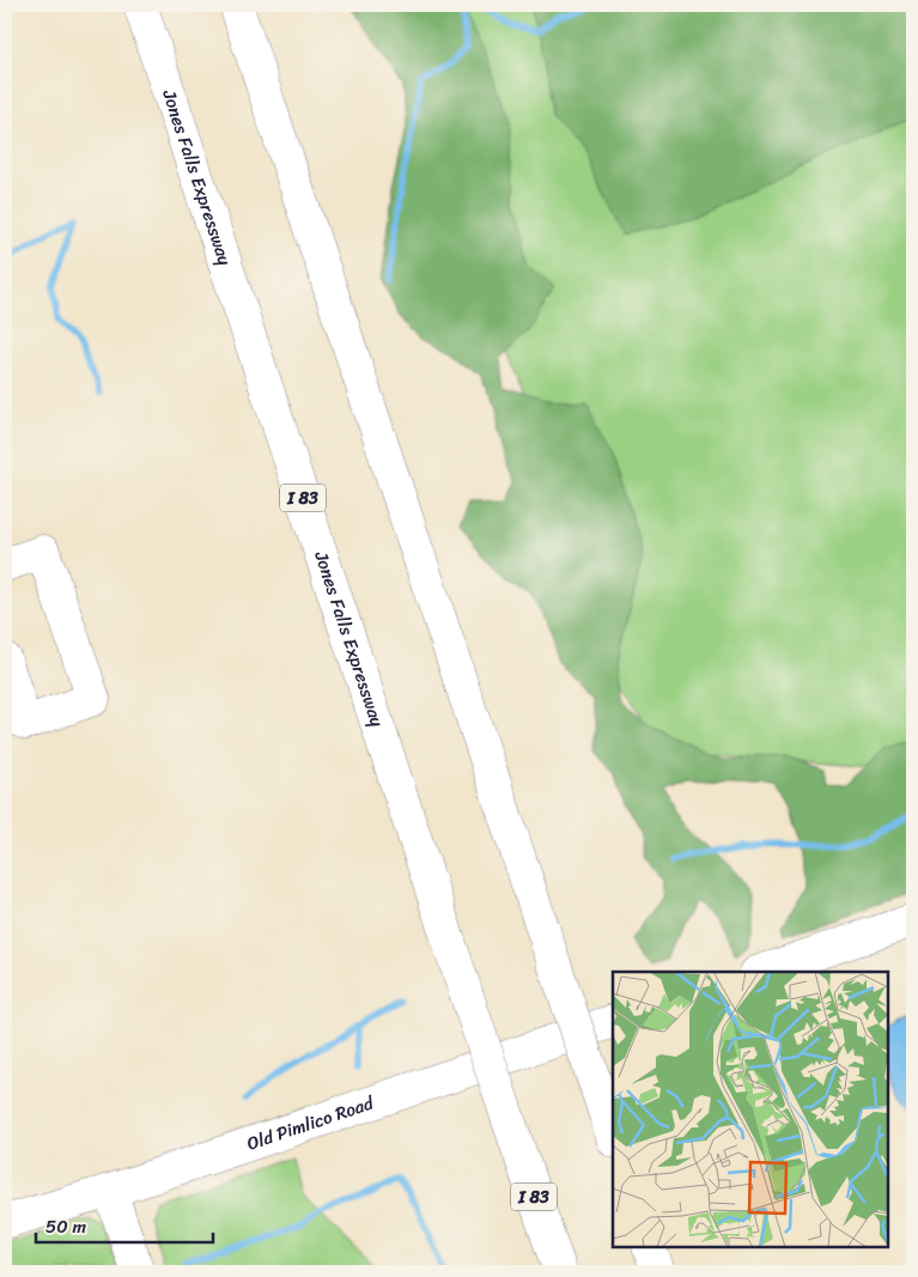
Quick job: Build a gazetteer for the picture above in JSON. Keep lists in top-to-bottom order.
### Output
{
  "streets": {
    "main road": ["Jones Falls Expressway", "I 83", "Old Pimlico Road"]
  },
  "scale_bar": "50 m"
}
